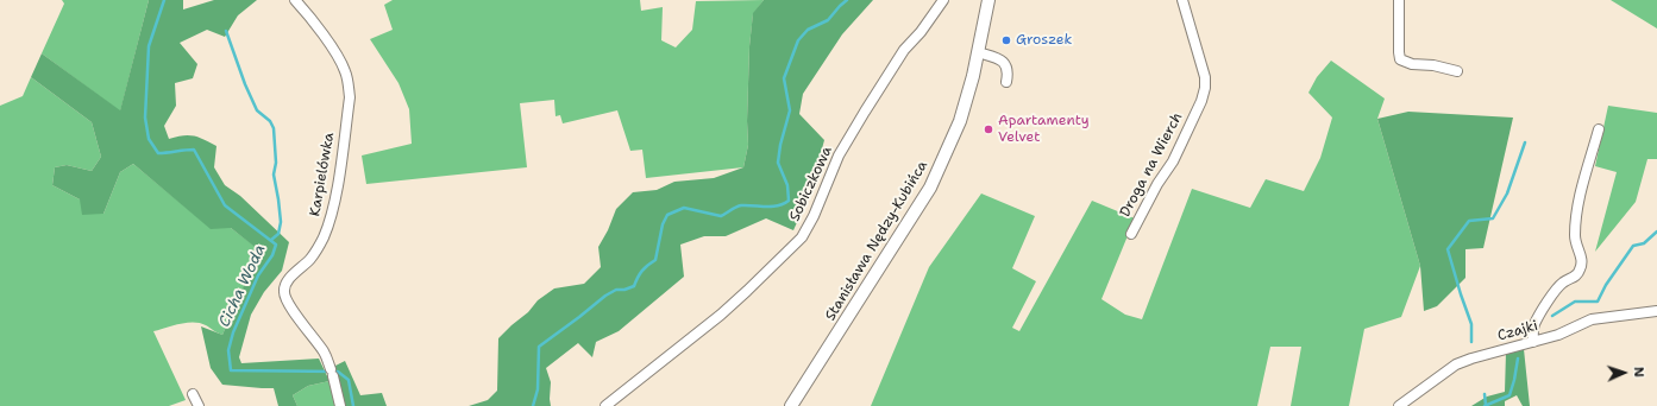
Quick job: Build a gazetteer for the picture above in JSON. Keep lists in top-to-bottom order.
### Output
{
  "streets": {
    "street": [
      "Droga na Wierch",
      "Karpielówka",
      "Sobiczkowa",
      "Stanisława Nędzy-Kubińca",
      "Czajki"
    ]
  },
  "water": ["Cicha Woda"],
  "places": ["Groszek", "Apartamenty Velvet"],
  "north": "right"
}
